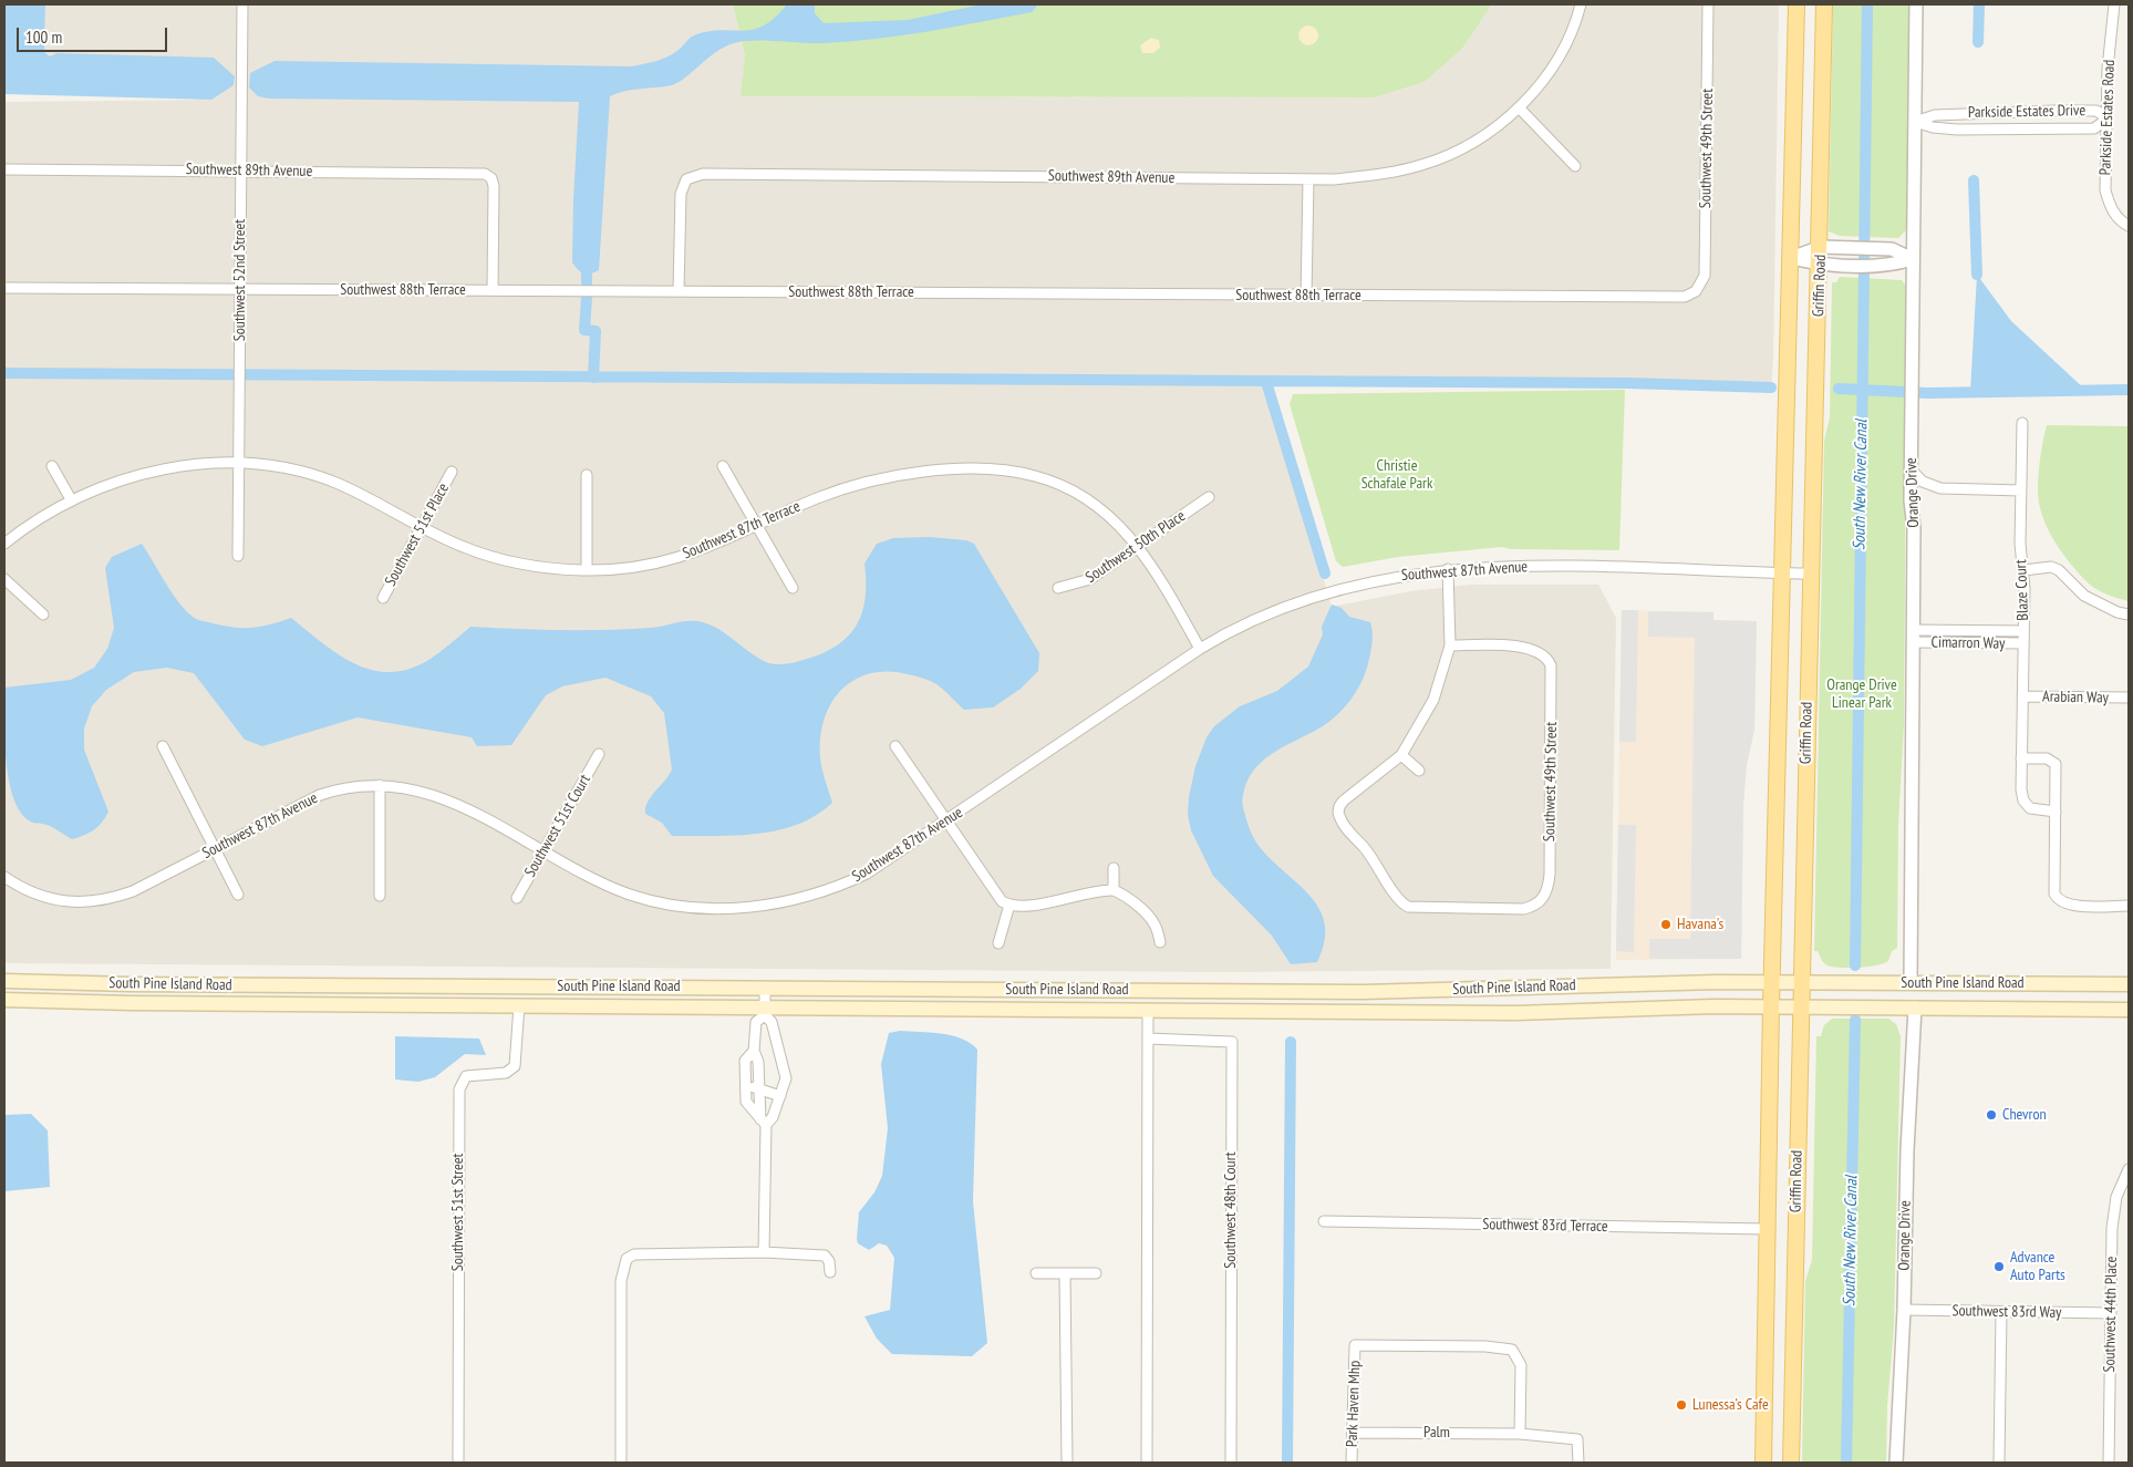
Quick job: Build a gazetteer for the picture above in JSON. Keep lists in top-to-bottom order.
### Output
{
  "streets": {
    "main road": ["Griffin Road", "South Pine Island Road"],
    "street": [
      "Parkside Estates Drive",
      "Parkside Estates Road",
      "Southwest 49th Street",
      "Southwest 89th Avenue",
      "Southwest 52nd Street",
      "Southwest 88th Terrace",
      "Orange Drive",
      "Southwest 87th Terrace",
      "Southwest 51st Place",
      "Southwest 50th Place",
      "Southwest 87th Avenue",
      "Blaze Court",
      "Cimarron Way",
      "Arabian Way",
      "Southwest 51st Court",
      "Southwest 48th Court",
      "Southwest 51st Street",
      "Southwest 83rd Terrace",
      "Southwest 83rd Way",
      "Southwest 44th Place",
      "Park Haven Mhp",
      "Palm"
    ]
  },
  "crossings": [
    ["Parkside Estates Drive", "Parkside Estates Road"],
    ["Parkside Estates Drive", "Orange Drive"],
    ["Southwest 49th Street", "Southwest 88th Terrace"],
    ["Southwest 89th Avenue", "Southwest 52nd Street"],
    ["Southwest 89th Avenue", "Southwest 88th Terrace"],
    ["Southwest 52nd Street", "Southwest 88th Terrace"],
    ["Southwest 52nd Street", "Southwest 87th Terrace"],
    ["Griffin Road", "Southwest 87th Avenue"],
    ["Griffin Road", "South Pine Island Road"],
    ["Griffin Road", "Southwest 83rd Terrace"],
    ["Orange Drive", "Cimarron Way"],
    ["Orange Drive", "South Pine Island Road"],
    ["Orange Drive", "Southwest 83rd Way"],
    ["Southwest 87th Terrace", "Southwest 51st Place"],
    ["Southwest 87th Terrace", "Southwest 50th Place"],
    ["Southwest 87th Terrace", "Southwest 87th Avenue"],
    ["Southwest 87th Avenue", "Southwest 51st Court"],
    ["Blaze Court", "Cimarron Way"],
    ["Blaze Court", "Arabian Way"],
    ["South Pine Island Road", "Southwest 51st Street"],
    ["Southwest 83rd Way", "Southwest 44th Place"],
    ["Park Haven Mhp", "Palm"]
  ],
  "water": ["South New River Canal"],
  "parks": ["Christie Schafale Park", "Orange Drive Linear Park"],
  "places": [
    "Havana's",
    "Chevron",
    "Advance Auto Parts",
    "Lunessa’s Cafe"
  ],
  "scale_bar": "100 m"
}
